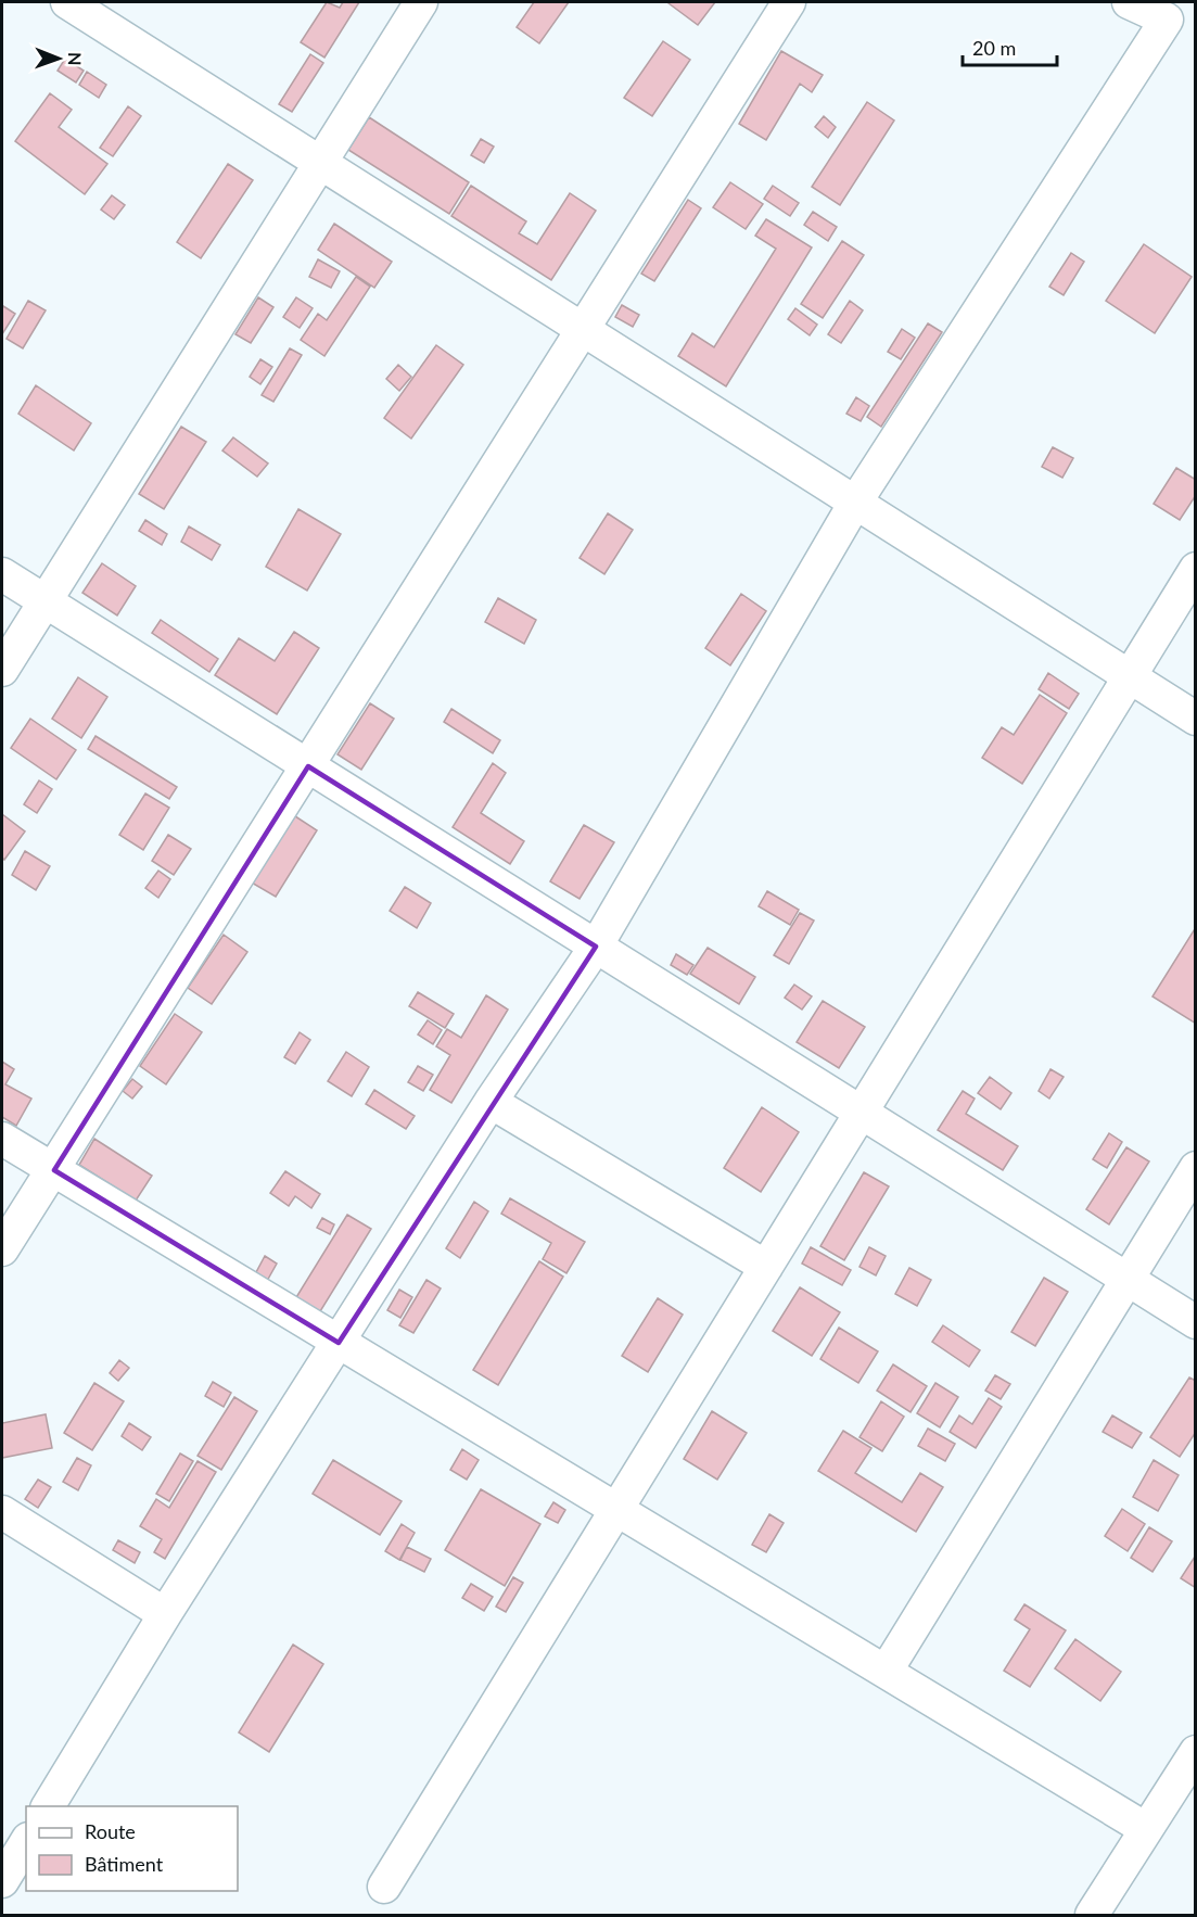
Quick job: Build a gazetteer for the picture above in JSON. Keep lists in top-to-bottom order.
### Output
{
  "legend": ["Route", "Bâtiment"],
  "scale_bar": "20 m",
  "north": "right"
}
